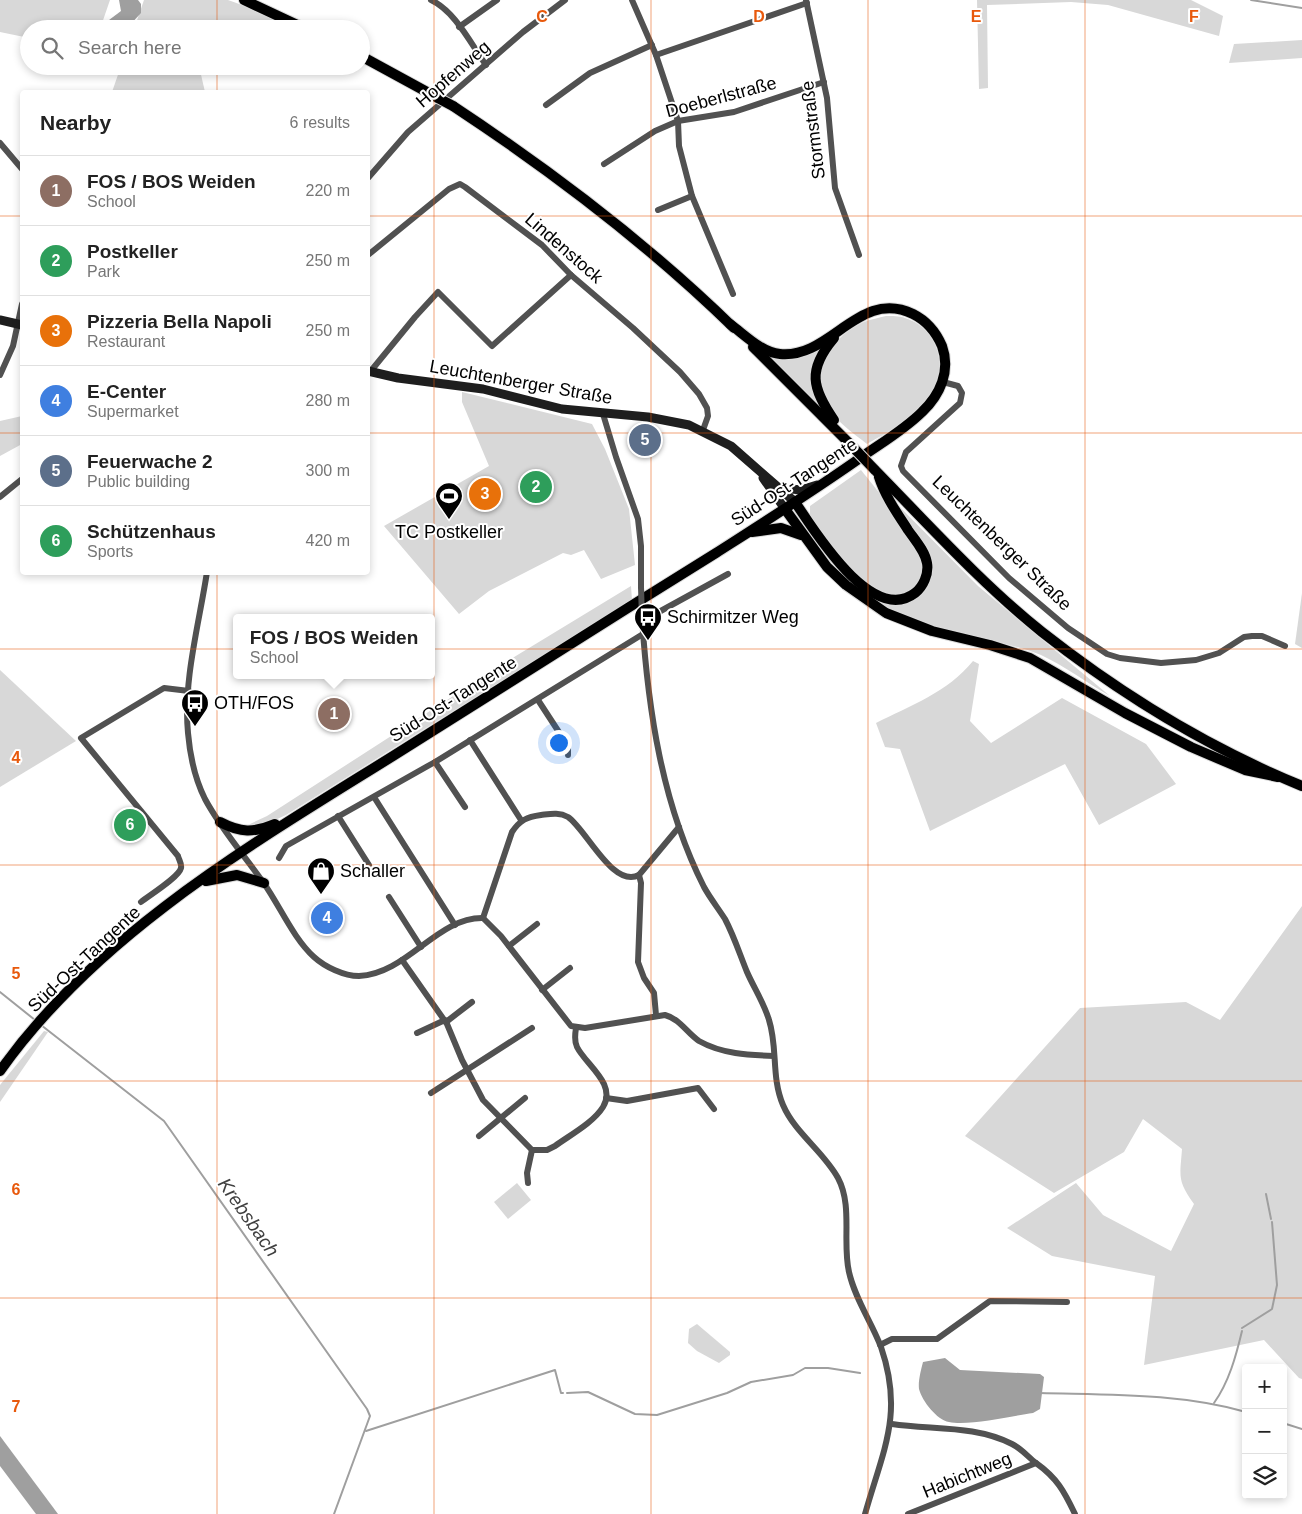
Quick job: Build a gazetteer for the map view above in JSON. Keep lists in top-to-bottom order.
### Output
{
  "streets": {
    "main road": ["Süd-Ost-Tangente"],
    "street": [
      "Hopfenweg",
      "Doeberlstraße",
      "Stormstraße",
      "Lindenstock",
      "Leuchtenberger Straße",
      "Habichtweg"
    ]
  },
  "crossings": [
    ["Doeberlstraße", "Stormstraße"],
    ["Lindenstock", "Leuchtenberger Straße"],
    ["Leuchtenberger Straße", "Süd-Ost-Tangente"]
  ],
  "water": ["Krebsbach"],
  "places": {
    "sports": ["TC Postkeller"],
    "bus stop": ["Schirmitzer Weg", "OTH/FOS"],
    "shop": ["Schaller"]
  },
  "page": {
    "search": "Search here",
    "heading": ["Nearby", "6 results"],
    "list": [
      {
        "mark": "1",
        "name": "FOS / BOS Weiden",
        "note": "School",
        "value": "220 m"
      },
      {
        "mark": "2",
        "name": "Postkeller",
        "note": "Park",
        "value": "250 m"
      },
      {
        "mark": "3",
        "name": "Pizzeria Bella Napoli",
        "note": "Restaurant",
        "value": "250 m"
      },
      {
        "mark": "4",
        "name": "E-Center",
        "note": "Supermarket",
        "value": "280 m"
      },
      {
        "mark": "5",
        "name": "Feuerwache 2",
        "note": "Public building",
        "value": "300 m"
      },
      {
        "mark": "6",
        "name": "Schützenhaus",
        "note": "Sports",
        "value": "420 m"
      }
    ],
    "pins": [
      "5",
      "2",
      "3",
      "1",
      "6",
      "4"
    ],
    "popup": ["FOS / BOS Weiden", "School"],
    "map_buttons": ["+", "−"]
  },
  "grid": {
    "columns": [
      "C",
      "D",
      "E",
      "F"
    ],
    "rows": [
      "4",
      "5",
      "6",
      "7"
    ]
  }
}
